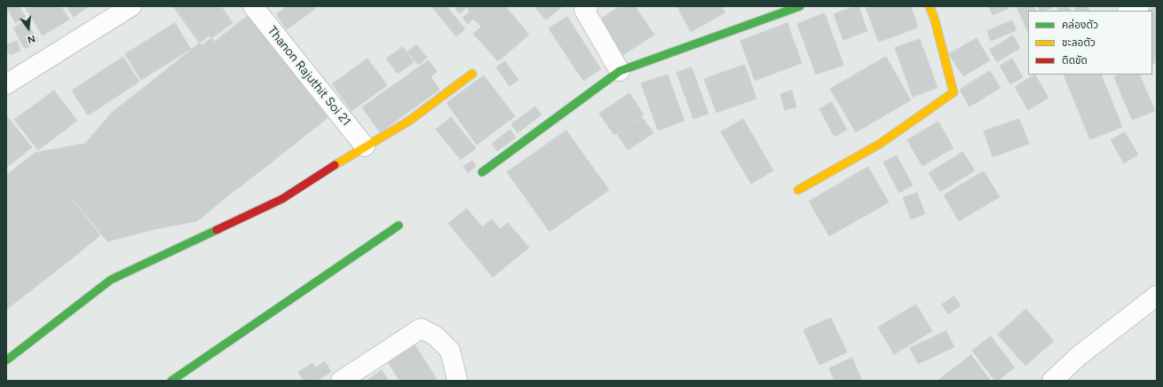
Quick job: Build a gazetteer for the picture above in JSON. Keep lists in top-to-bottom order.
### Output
{
  "streets": {
    "street": ["Thanon Rajuthit Soi 21"]
  },
  "legend": ["คล่องตัว", "ชะลอตัว", "ติดขัด"],
  "north": "bottom"
}
